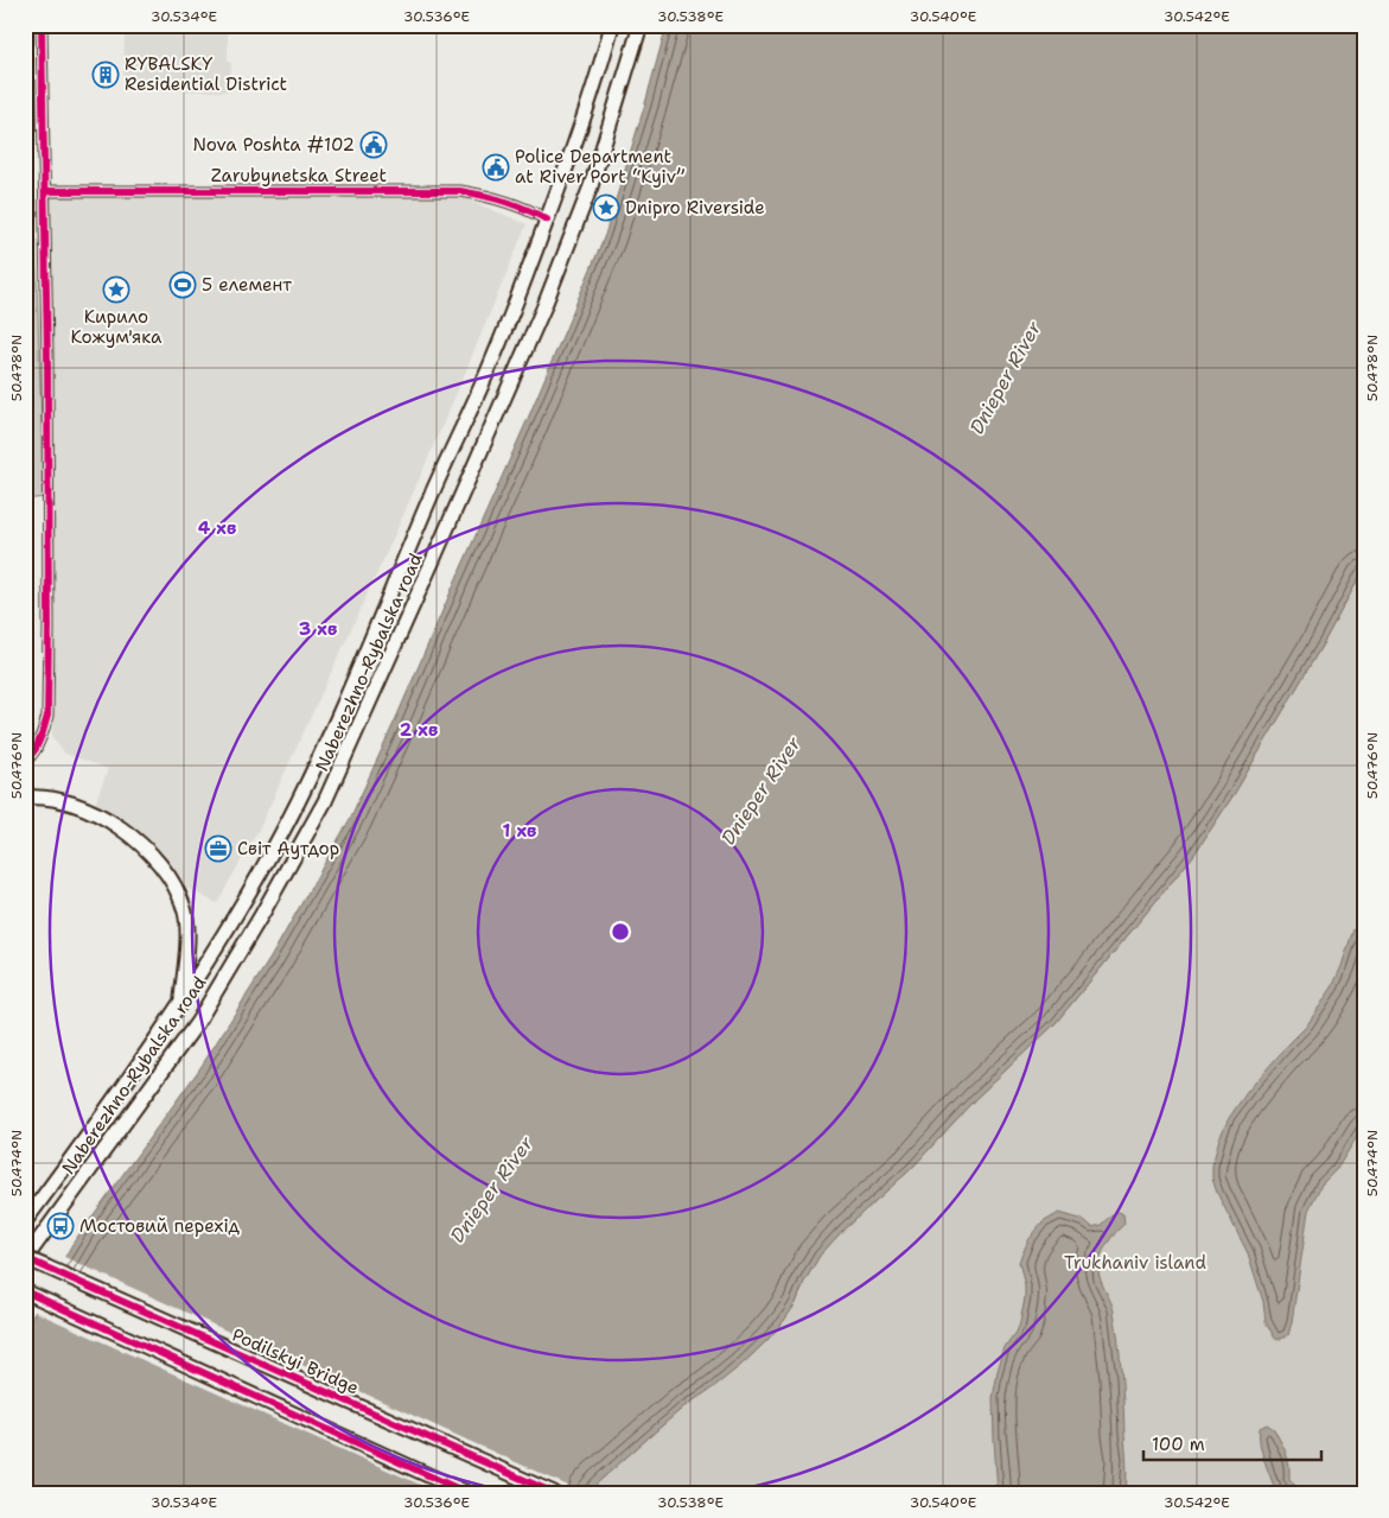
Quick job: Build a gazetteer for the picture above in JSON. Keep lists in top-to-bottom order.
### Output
{
  "streets": {
    "main road": ["Naberezhno-Rybalska road", "Podilskyi Bridge"],
    "street": ["Zarubynetska Street"]
  },
  "crossings": [
    ["Zarubynetska Street", "Naberezhno-Rybalska road"],
    ["Naberezhno-Rybalska road", "Podilskyi Bridge"]
  ],
  "water": ["Dnieper River"],
  "parks": ["Trukhaniv island"],
  "places": {
    "building": ["RYBALSKY Residential District"],
    "public building": ["Nova Poshta #102", "Police Department at River Port “Kyiv”"],
    "place": ["Dnipro Riverside", "Кирило Кожум'яка"],
    "sports": ["5 елемент"],
    "office": ["Світ Аутдор"],
    "bus stop": ["Мостовий перехід"]
  },
  "scale_bar": "100 m",
  "coordinates": [
    "30.534°E",
    "30.536°E",
    "30.538°E",
    "30.540°E",
    "30.542°E",
    "50.478°N",
    "50.476°N",
    "50.474°N"
  ],
  "rings": [
    "4 хв",
    "3 хв",
    "2 хв",
    "1 хв"
  ]
}
